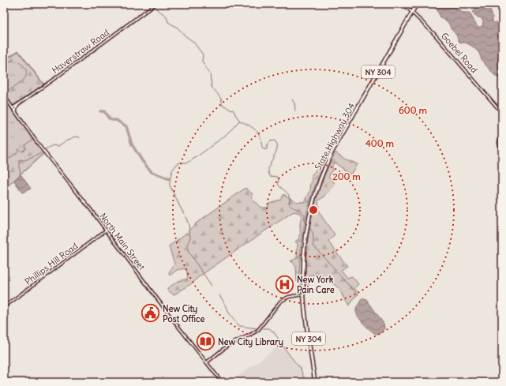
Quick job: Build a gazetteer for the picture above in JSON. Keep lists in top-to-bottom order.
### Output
{
  "streets": {
    "main road": ["NY 304", "State Highway 304"],
    "street": [
      "Haverstraw Road",
      "Goebel Road",
      "North Main Street",
      "Phillips Hill Road"
    ]
  },
  "crossings": [
    ["Haverstraw Road", "North Main Street"],
    ["Goebel Road", "State Highway 304"],
    ["North Main Street", "Phillips Hill Road"]
  ],
  "places": {
    "hospital": ["New York Pain Care"],
    "public building": ["New City Post Office"],
    "library": ["New City Library"]
  },
  "rings": ["600 m", "400 m", "200 m"]
}
